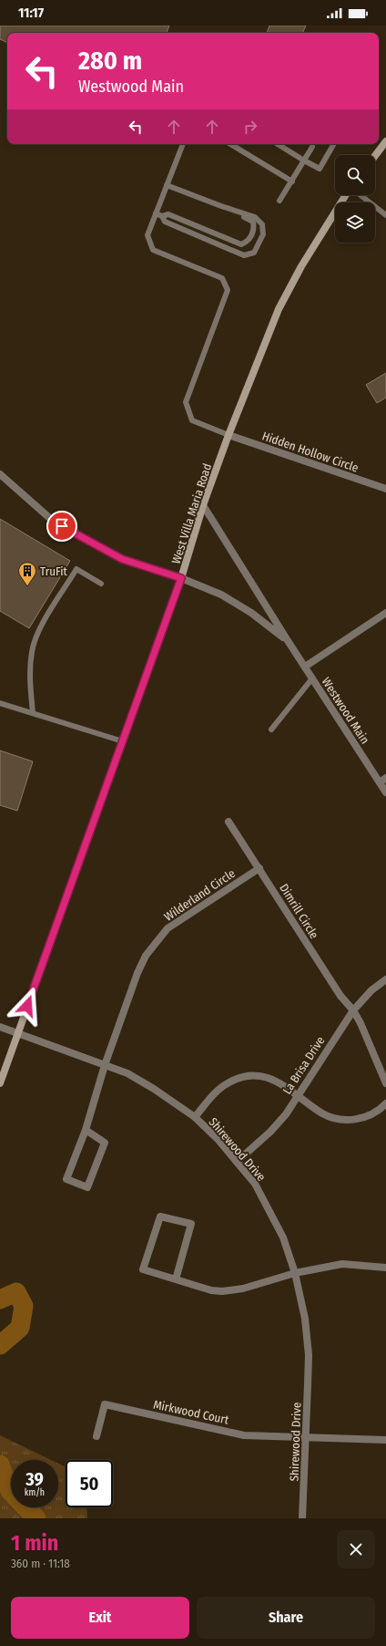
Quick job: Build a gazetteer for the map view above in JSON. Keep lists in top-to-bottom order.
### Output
{
  "streets": {
    "main road": ["West Villa Maria Road"],
    "street": [
      "Hidden Hollow Circle",
      "Westwood Main",
      "Wilderland Circle",
      "Dimrill Circle",
      "La Brisa Drive",
      "Shirewood Drive",
      "Mirkwood Court"
    ]
  },
  "crossings": [
    ["Hidden Hollow Circle", "West Villa Maria Road"],
    ["West Villa Maria Road", "Westwood Main"],
    ["West Villa Maria Road", "Shirewood Drive"],
    ["Wilderland Circle", "Dimrill Circle"],
    ["Wilderland Circle", "Shirewood Drive"],
    ["Dimrill Circle", "La Brisa Drive"],
    ["La Brisa Drive", "Shirewood Drive"],
    ["Shirewood Drive", "Mirkwood Court"]
  ],
  "places": {
    "building": ["TruFit"]
  },
  "page": {
    "status": "11:17",
    "turn": ["280 m", "Westwood Main"],
    "speed": "39 km/h",
    "limit": "50",
    "heading": ["1 min", "360 m · 11:18"],
    "buttons": ["Exit", "Share"]
  }
}
